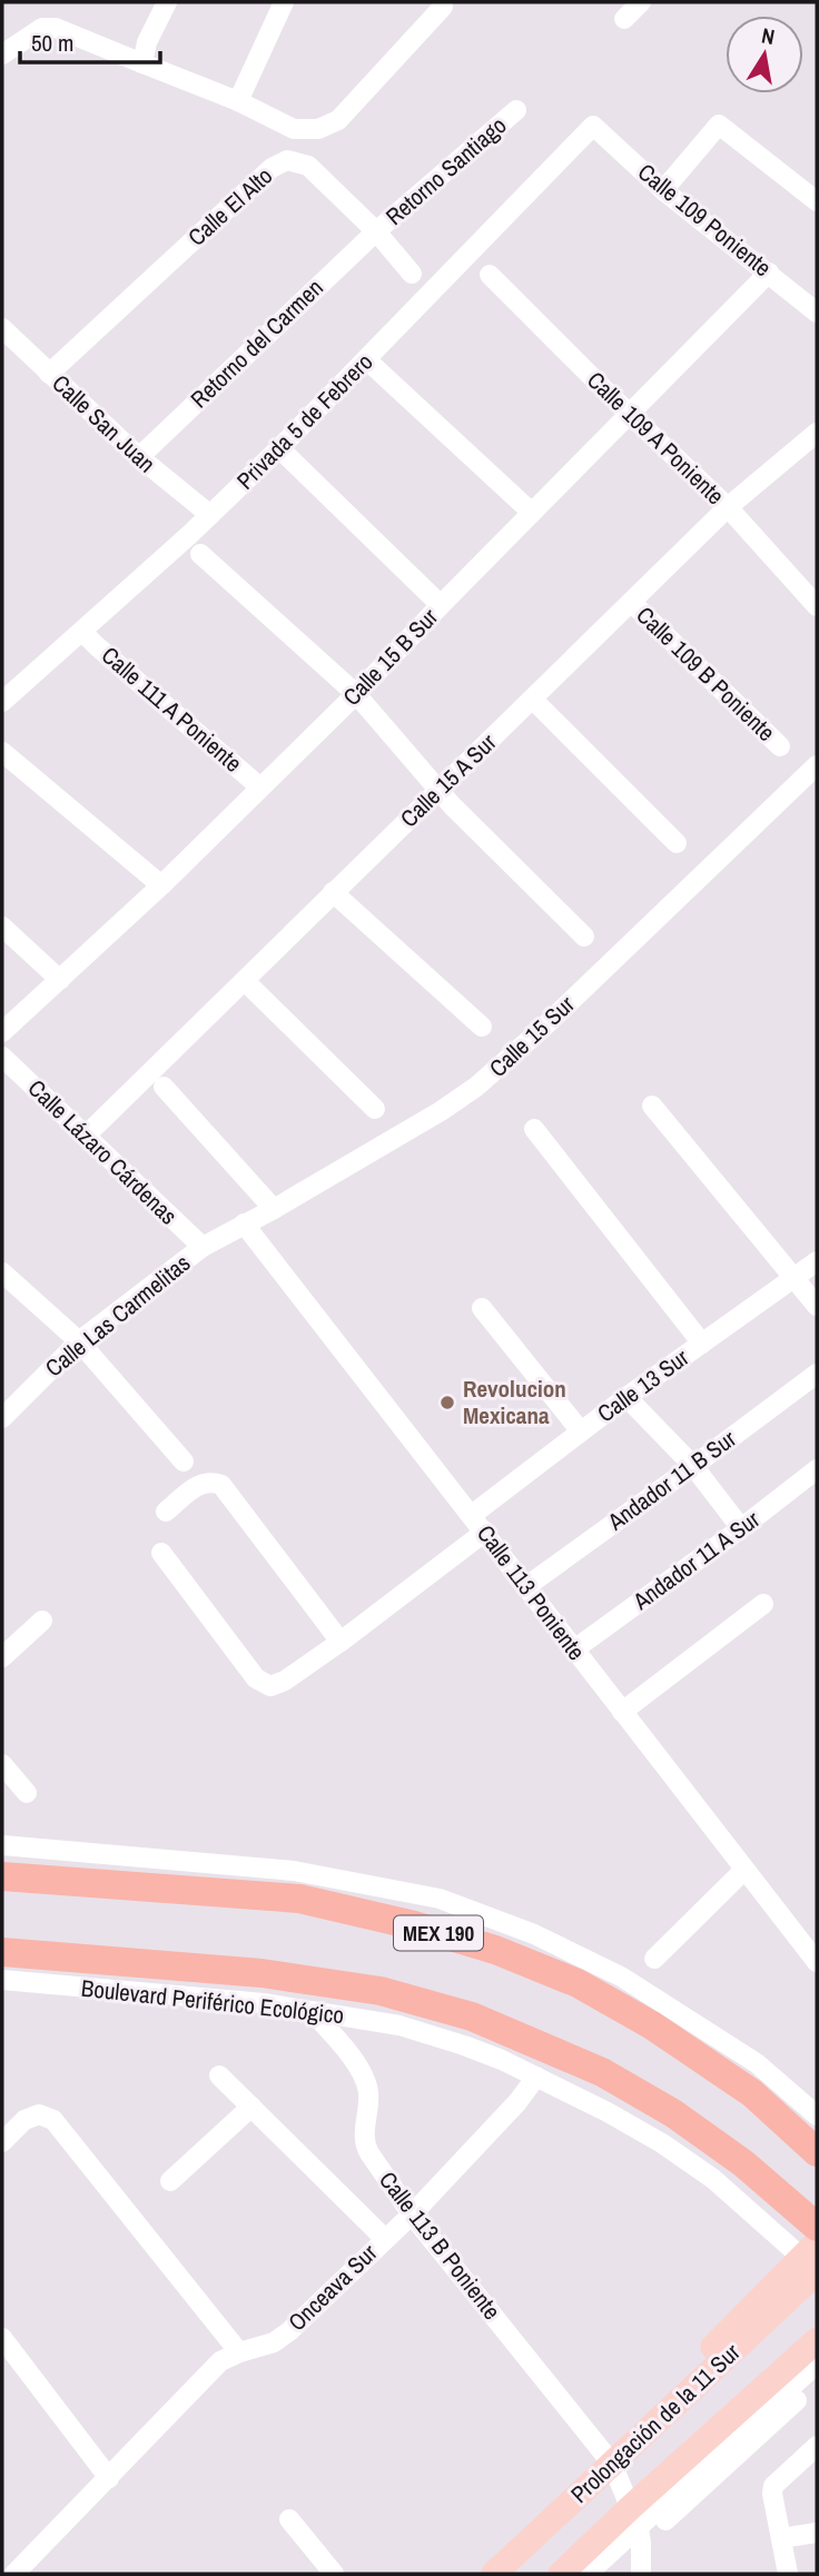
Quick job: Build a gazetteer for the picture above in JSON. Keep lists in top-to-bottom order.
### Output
{
  "streets": {
    "highway": ["MEX 190", "Boulevard Periférico Ecológico"],
    "main road": ["Prolongación de la 11 Sur"],
    "street": [
      "Retorno Santiago",
      "Calle El Alto",
      "Calle 109 Poniente",
      "Retorno del Carmen",
      "Privada 5 de Febrero",
      "Calle San Juan",
      "Calle 109 A Poniente",
      "Calle 15 B Sur",
      "Calle 109 B Poniente",
      "Calle 111 A Poniente",
      "Calle 15 A Sur",
      "Calle 15 Sur",
      "Calle Lázaro Cárdenas",
      "Calle Las Carmelitas",
      "Calle 13 Sur",
      "Andador 11 B Sur",
      "Andador 11 A Sur",
      "Calle 113 Poniente",
      "Calle 113 B Poniente",
      "Onceava Sur"
    ]
  },
  "crossings": [
    ["Retorno Santiago", "Calle El Alto"],
    ["Retorno Santiago", "Retorno del Carmen"],
    ["Calle El Alto", "Retorno del Carmen"],
    ["Calle El Alto", "Calle San Juan"],
    ["Calle 109 Poniente", "Privada 5 de Febrero"],
    ["Calle 109 Poniente", "Calle 15 B Sur"],
    ["Retorno del Carmen", "Calle San Juan"],
    ["Privada 5 de Febrero", "Calle San Juan"],
    ["Privada 5 de Febrero", "Calle 111 A Poniente"],
    ["Calle 109 A Poniente", "Calle 15 B Sur"],
    ["Calle 109 A Poniente", "Calle 15 A Sur"],
    ["Calle 15 B Sur", "Calle 111 A Poniente"],
    ["Calle 109 B Poniente", "Calle 15 A Sur"],
    ["Calle 15 A Sur", "Calle Lázaro Cárdenas"],
    ["Calle 15 Sur", "Calle Lázaro Cárdenas"],
    ["Calle 15 Sur", "Calle Las Carmelitas"],
    ["Calle 15 Sur", "Calle 113 Poniente"],
    ["Calle Lázaro Cárdenas", "Calle Las Carmelitas"],
    ["Calle 13 Sur", "Calle 113 Poniente"],
    ["Andador 11 B Sur", "Calle 113 Poniente"],
    ["Andador 11 A Sur", "Calle 113 Poniente"],
    ["Boulevard Periférico Ecológico", "Calle 113 B Poniente"],
    ["Boulevard Periférico Ecológico", "Onceava Sur"],
    ["Boulevard Periférico Ecológico", "Prolongación de la 11 Sur"],
    ["Calle 113 B Poniente", "Onceava Sur"],
    ["Calle 113 B Poniente", "Prolongación de la 11 Sur"]
  ],
  "places": ["Revolucion Mexicana"],
  "scale_bar": "50 m",
  "north": "top"
}
